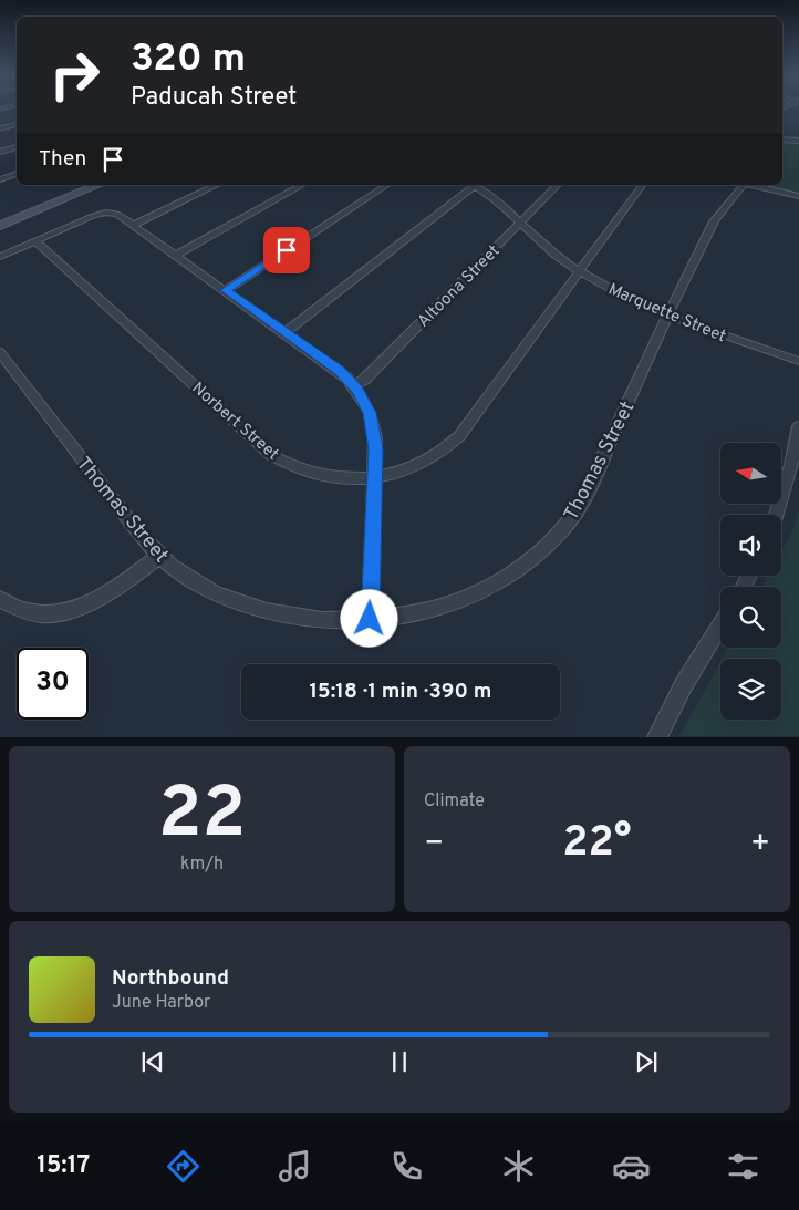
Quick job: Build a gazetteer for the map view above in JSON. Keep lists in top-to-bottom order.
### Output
{
  "streets": {
    "street": [
      "Altoona Street",
      "Marquette Street",
      "Norbert Street",
      "Thomas Street"
    ]
  },
  "crossings": [
    ["Altoona Street", "Marquette Street"],
    ["Marquette Street", "Norbert Street"],
    ["Marquette Street", "Thomas Street"]
  ],
  "north": "left",
  "page": {
    "turn": ["320 m", "Paducah Street"],
    "then": "Then",
    "limit": "30",
    "trip": "15:18 · 1 min · 390 m",
    "tile": [
      ["22", "km/h"],
      "Climate"
    ],
    "heat": ["−", "22°", "+"],
    "song": ["Northbound", "June Harbor"],
    "tabs": "15:17"
  }
}
